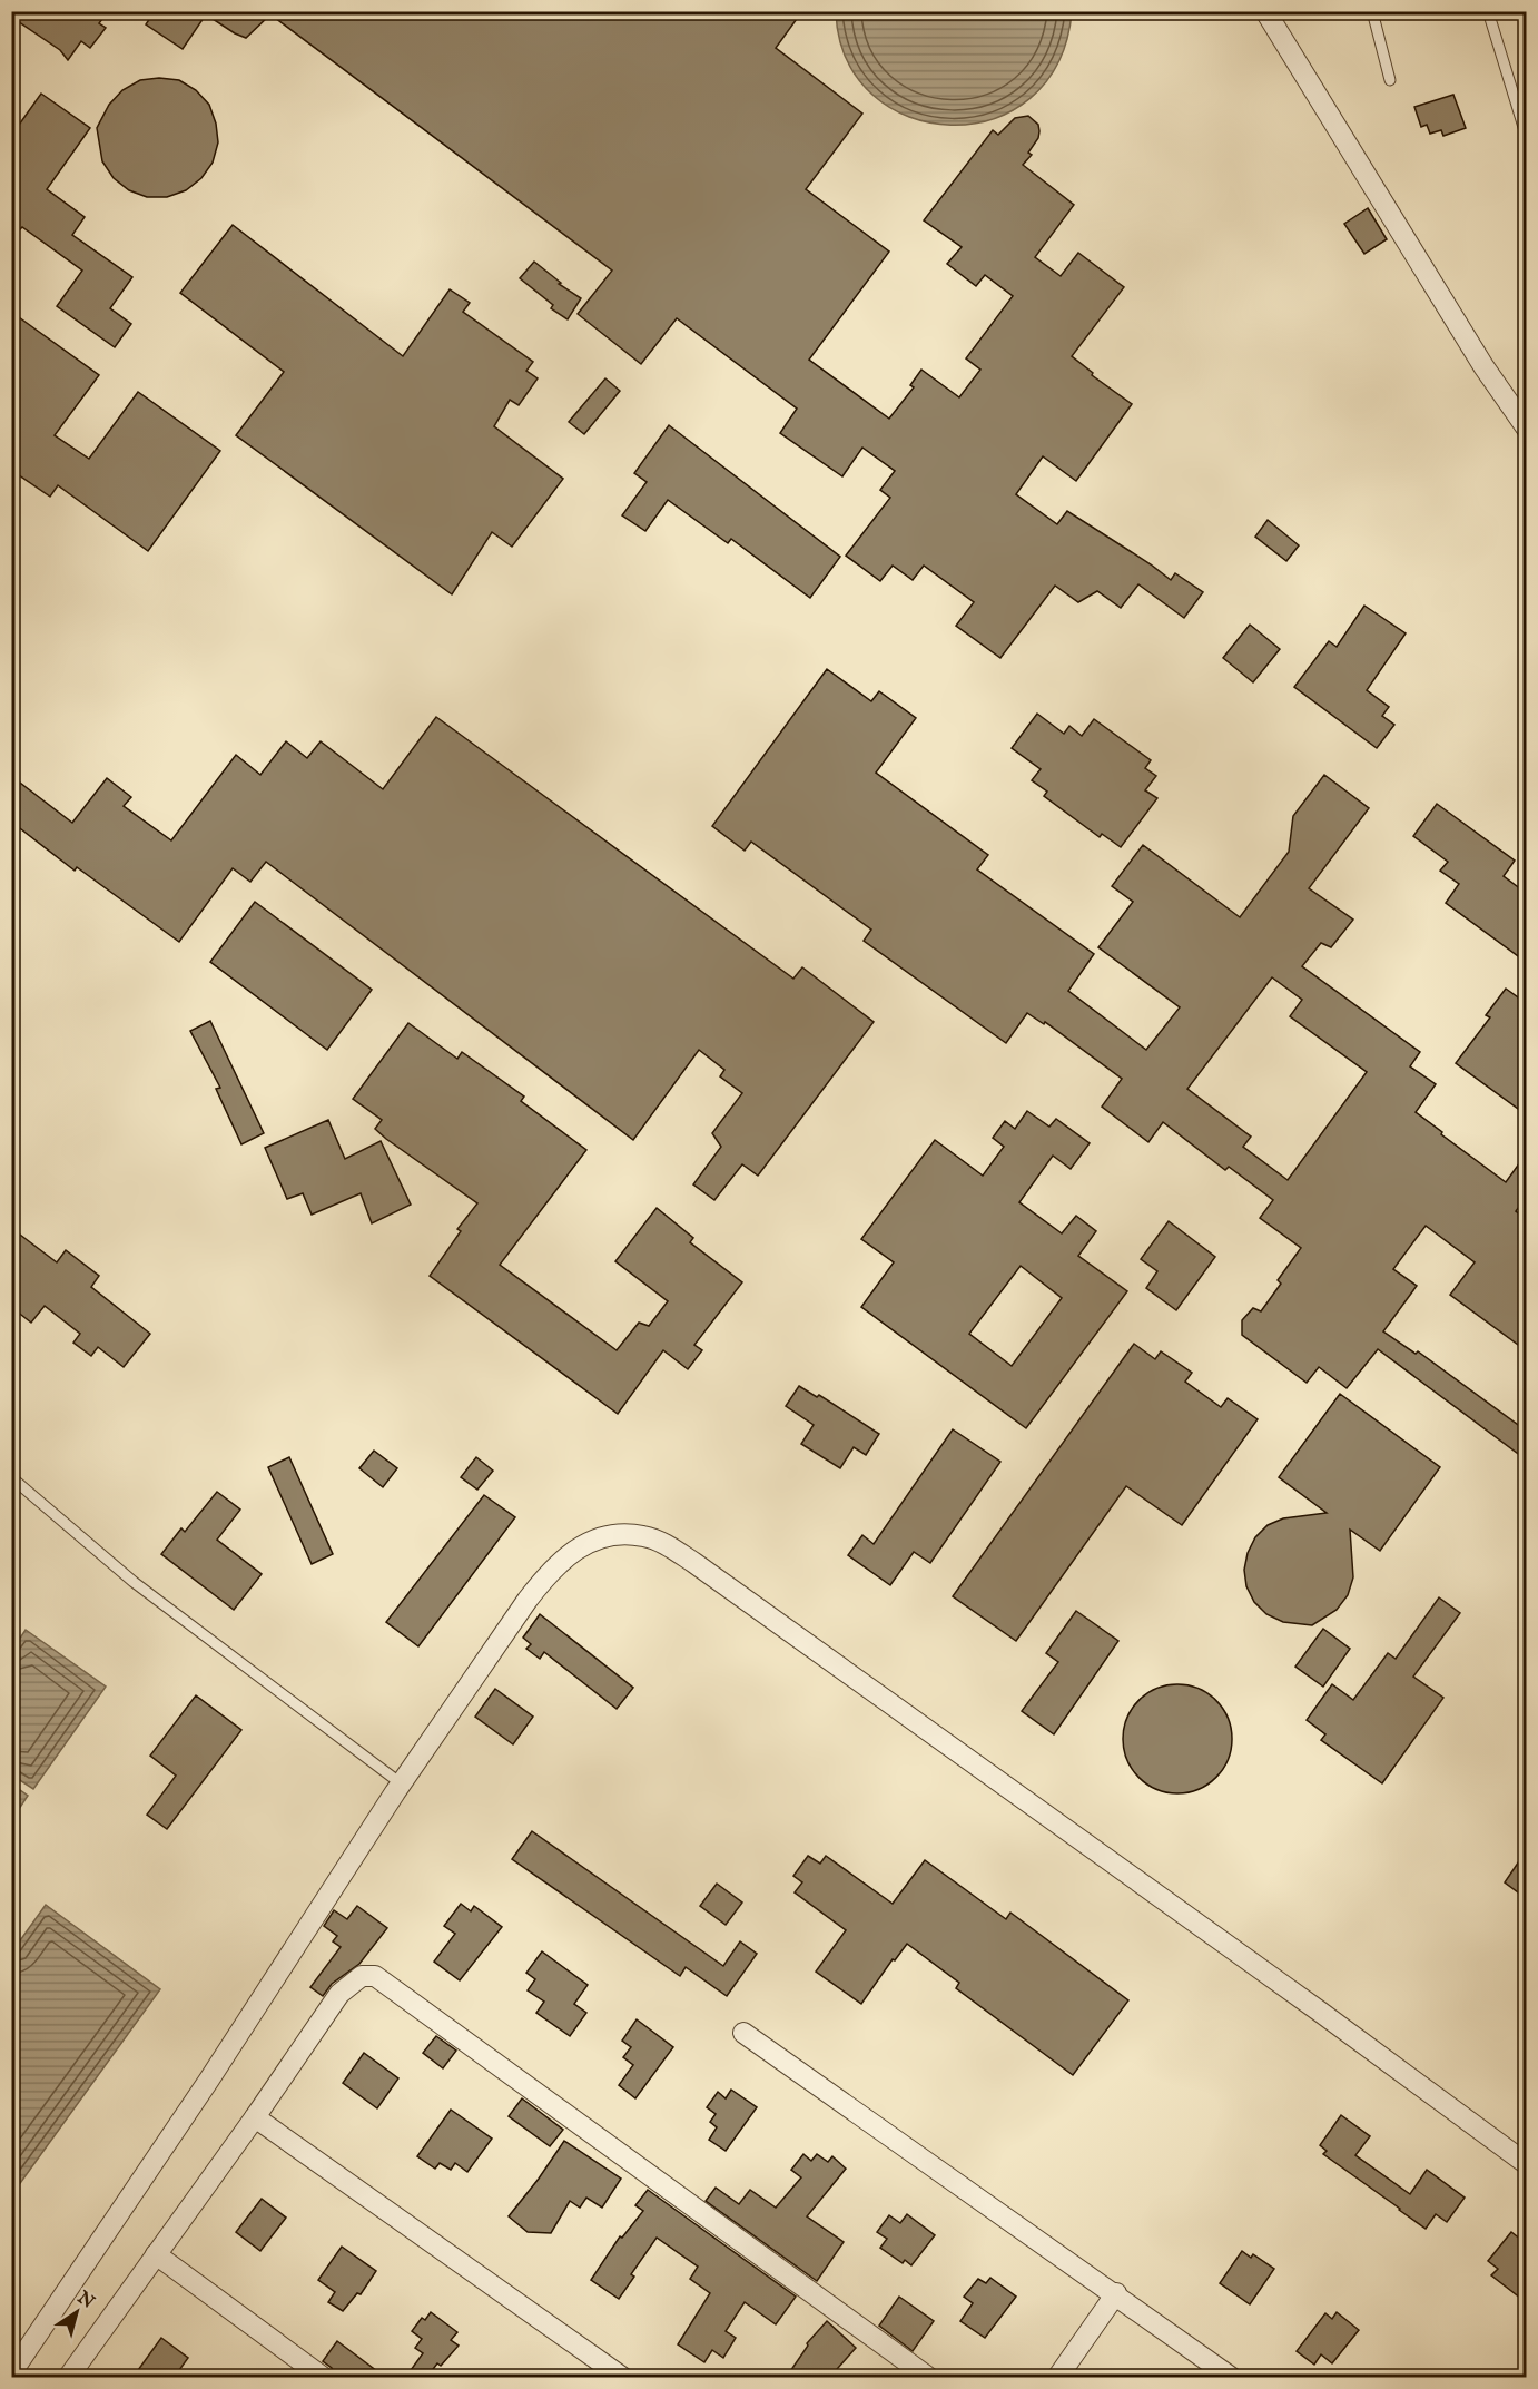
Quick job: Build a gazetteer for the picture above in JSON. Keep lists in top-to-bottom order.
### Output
{
  "north": "top right"
}
